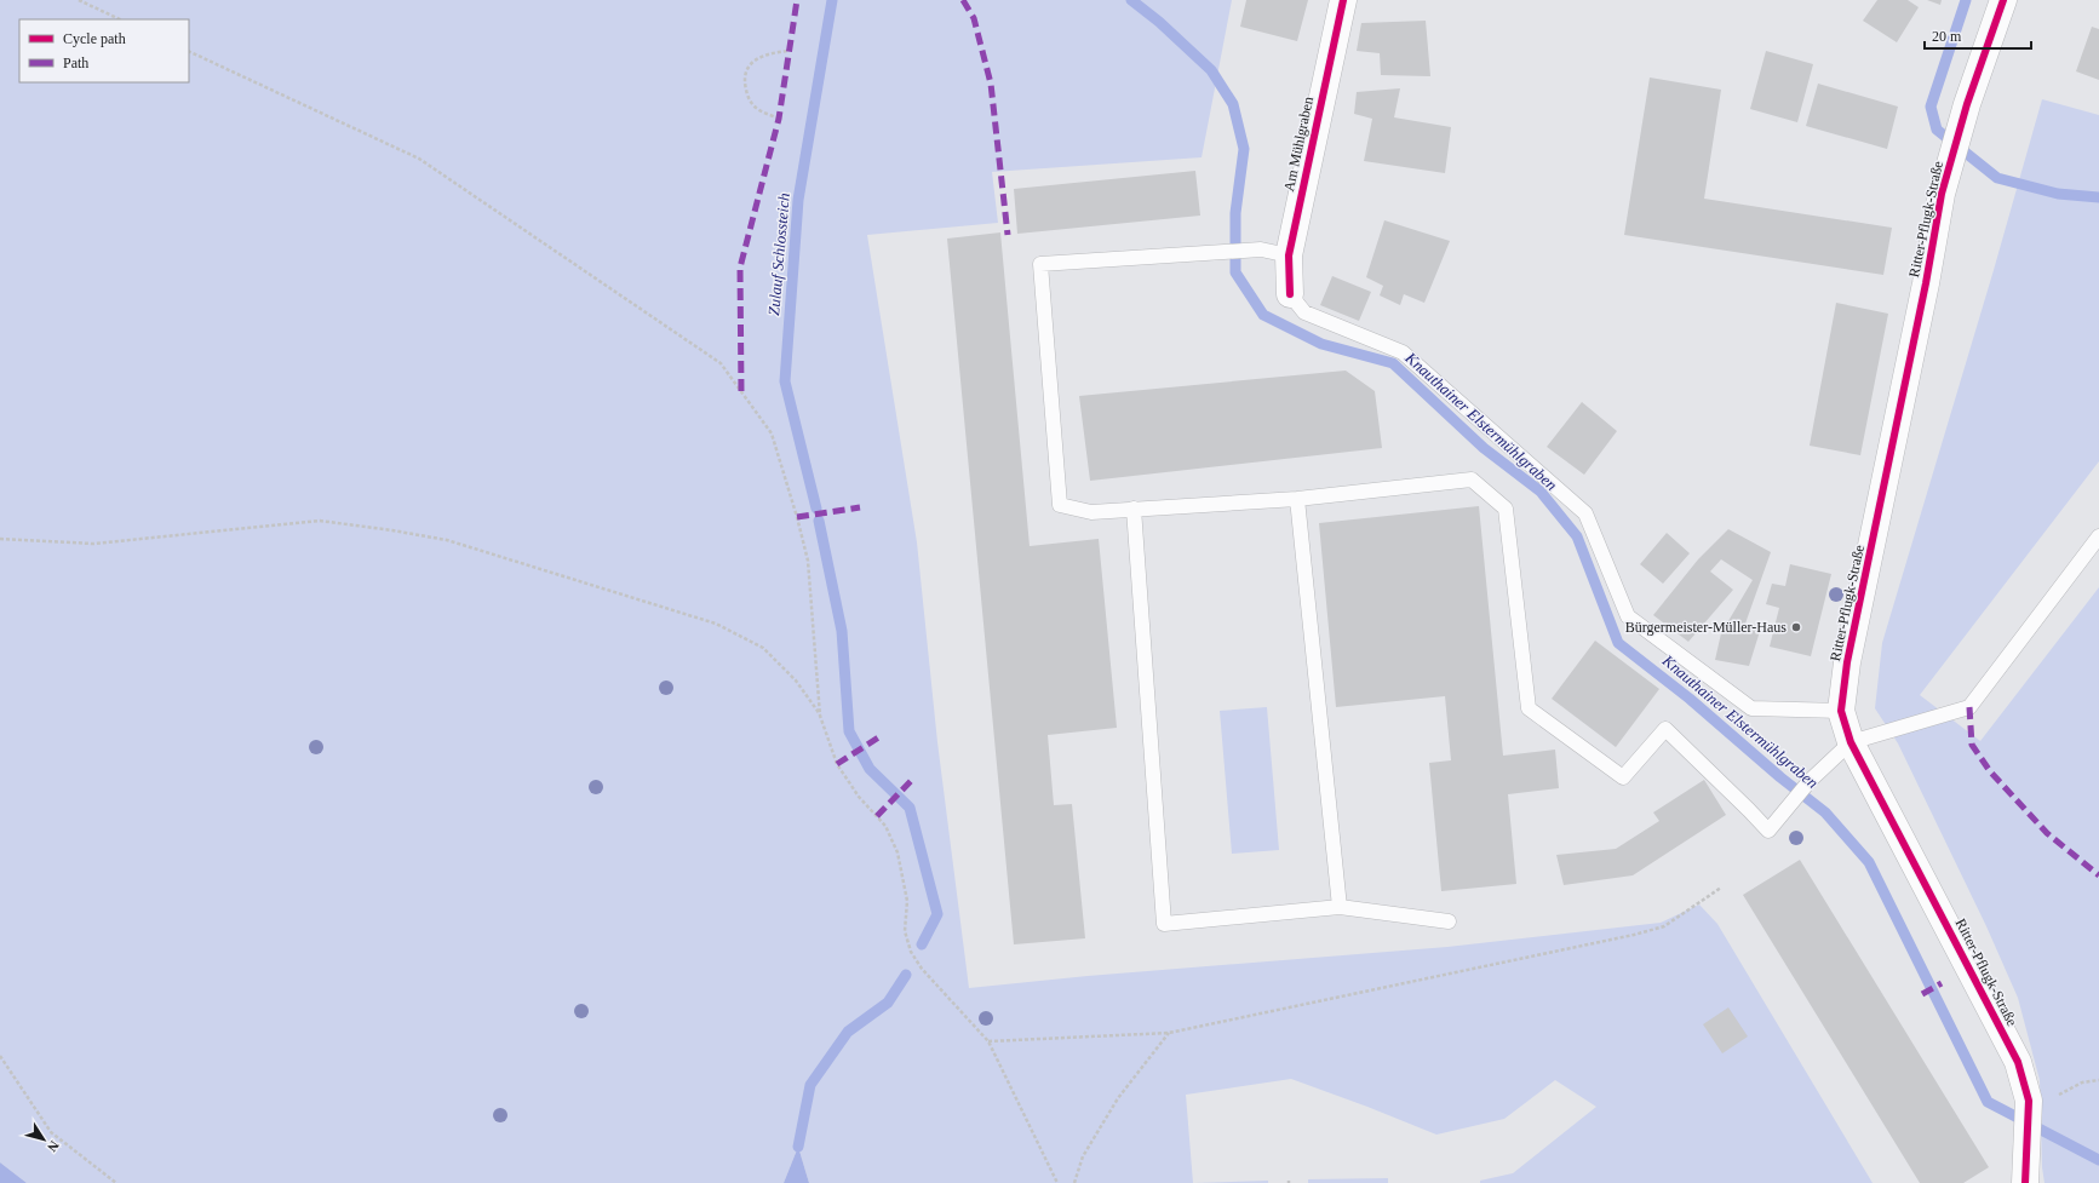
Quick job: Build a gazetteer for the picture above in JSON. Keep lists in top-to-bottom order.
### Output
{
  "streets": {
    "street": ["Am Mühlgraben", "Ritter-Pflugk-Straße"]
  },
  "crossings": [
    ["Am Mühlgraben", "Ritter-Pflugk-Straße"]
  ],
  "water": ["Zulauf Schlossteich", "Knauthainer Elstermühlgraben"],
  "places": ["Bürgermeister-Müller-Haus"],
  "legend": ["Cycle path", "Path"],
  "scale_bar": "20 m",
  "north": "bottom right"
}
